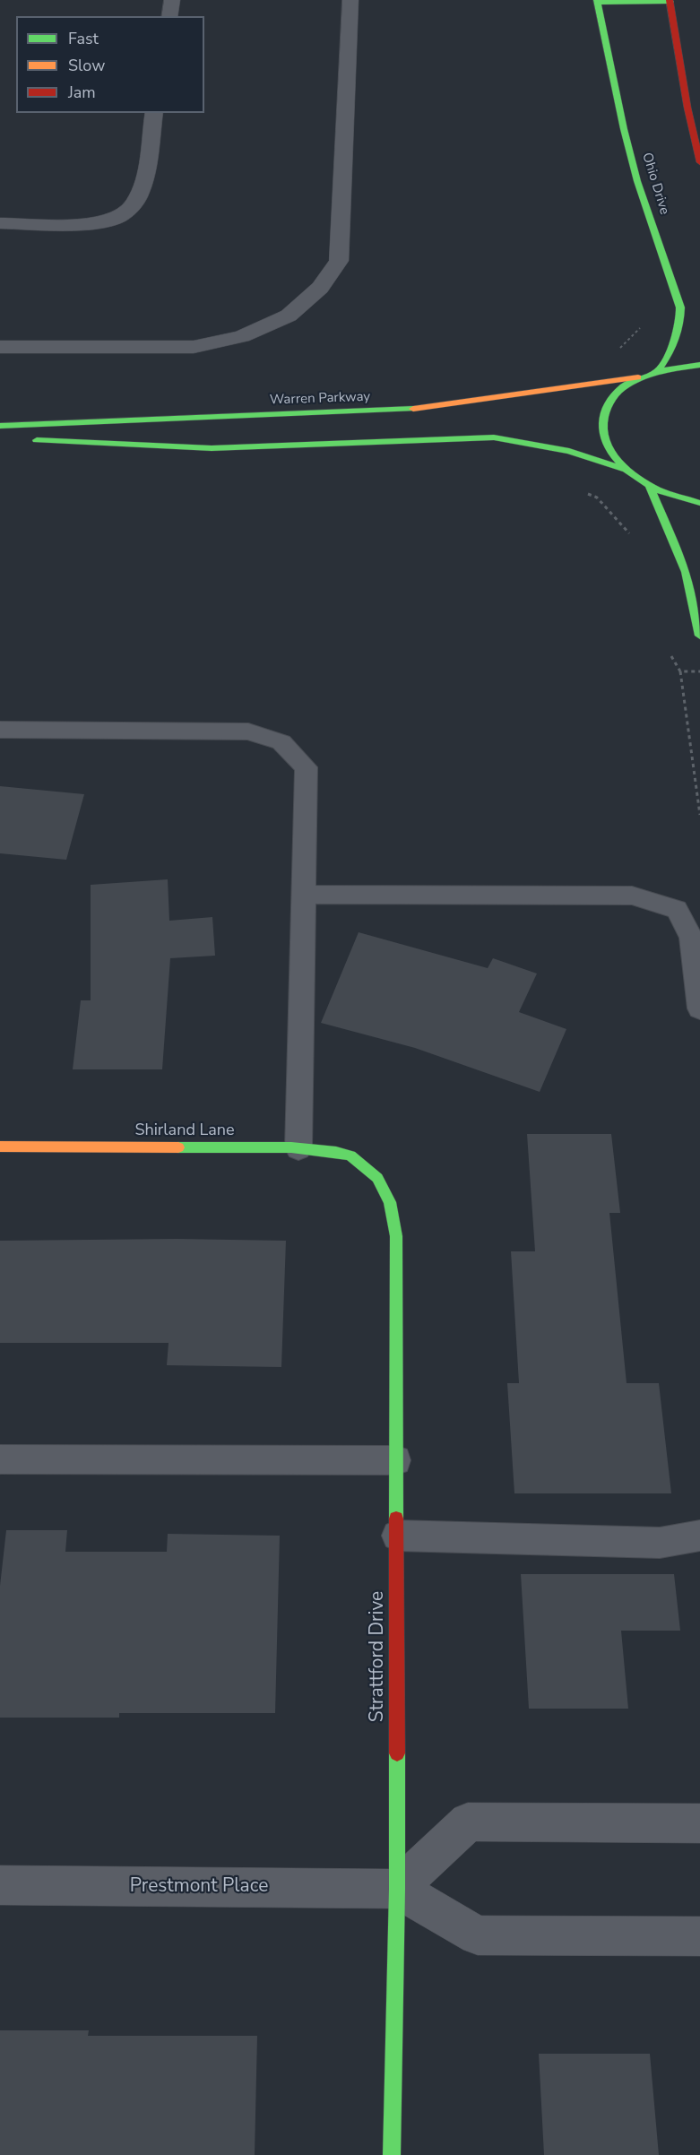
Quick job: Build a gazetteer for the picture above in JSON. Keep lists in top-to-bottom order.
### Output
{
  "streets": {
    "main road": [
      "Ohio Drive",
      "Warren Parkway",
      "Shirland Lane",
      "Strattford Drive"
    ],
    "street": ["Prestmont Place"]
  },
  "crossings": [
    ["Shirland Lane", "Strattford Drive"],
    ["Strattford Drive", "Prestmont Place"]
  ],
  "legend": ["Fast", "Slow", "Jam"]
}
